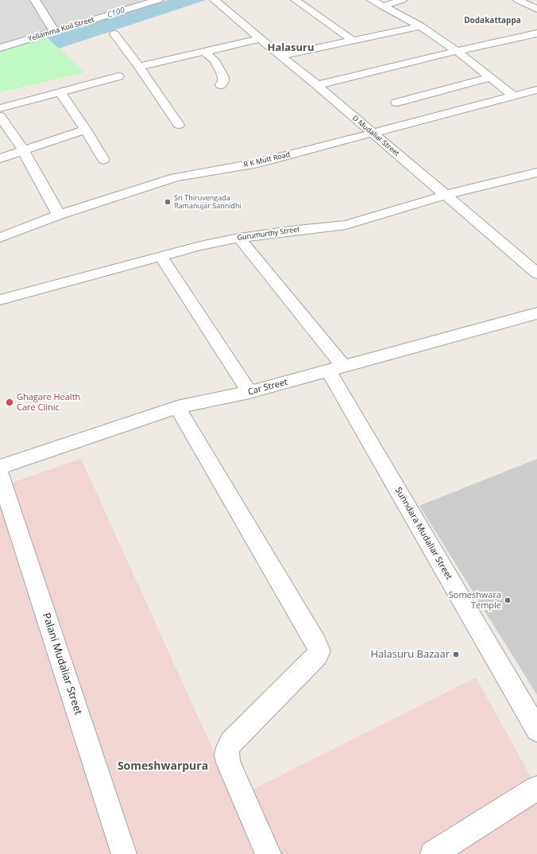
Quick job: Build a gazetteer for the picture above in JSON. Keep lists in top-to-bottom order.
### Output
{
  "streets": {
    "street": [
      "Yellamma Koil Street",
      "D Mudaliar Street",
      "R K Mutt Road",
      "Gurumurthy Street",
      "Car Street",
      "Sunndara Mudaliar Street",
      "Palani Mudaliar Street"
    ]
  },
  "crossings": [
    ["D Mudaliar Street", "R K Mutt Road"],
    ["D Mudaliar Street", "Gurumurthy Street"],
    ["Gurumurthy Street", "Sunndara Mudaliar Street"],
    ["Car Street", "Sunndara Mudaliar Street"]
  ],
  "districts": ["Dodakattappa", "Halasuru", "Someshwarpura"],
  "water": ["C100"],
  "places": [
    "Sri Thiruvengada Ramanujar Sannidhi",
    "Ghagare Health Care Clinic",
    "Someshwara Temple",
    "Halasuru Bazaar"
  ]
}
